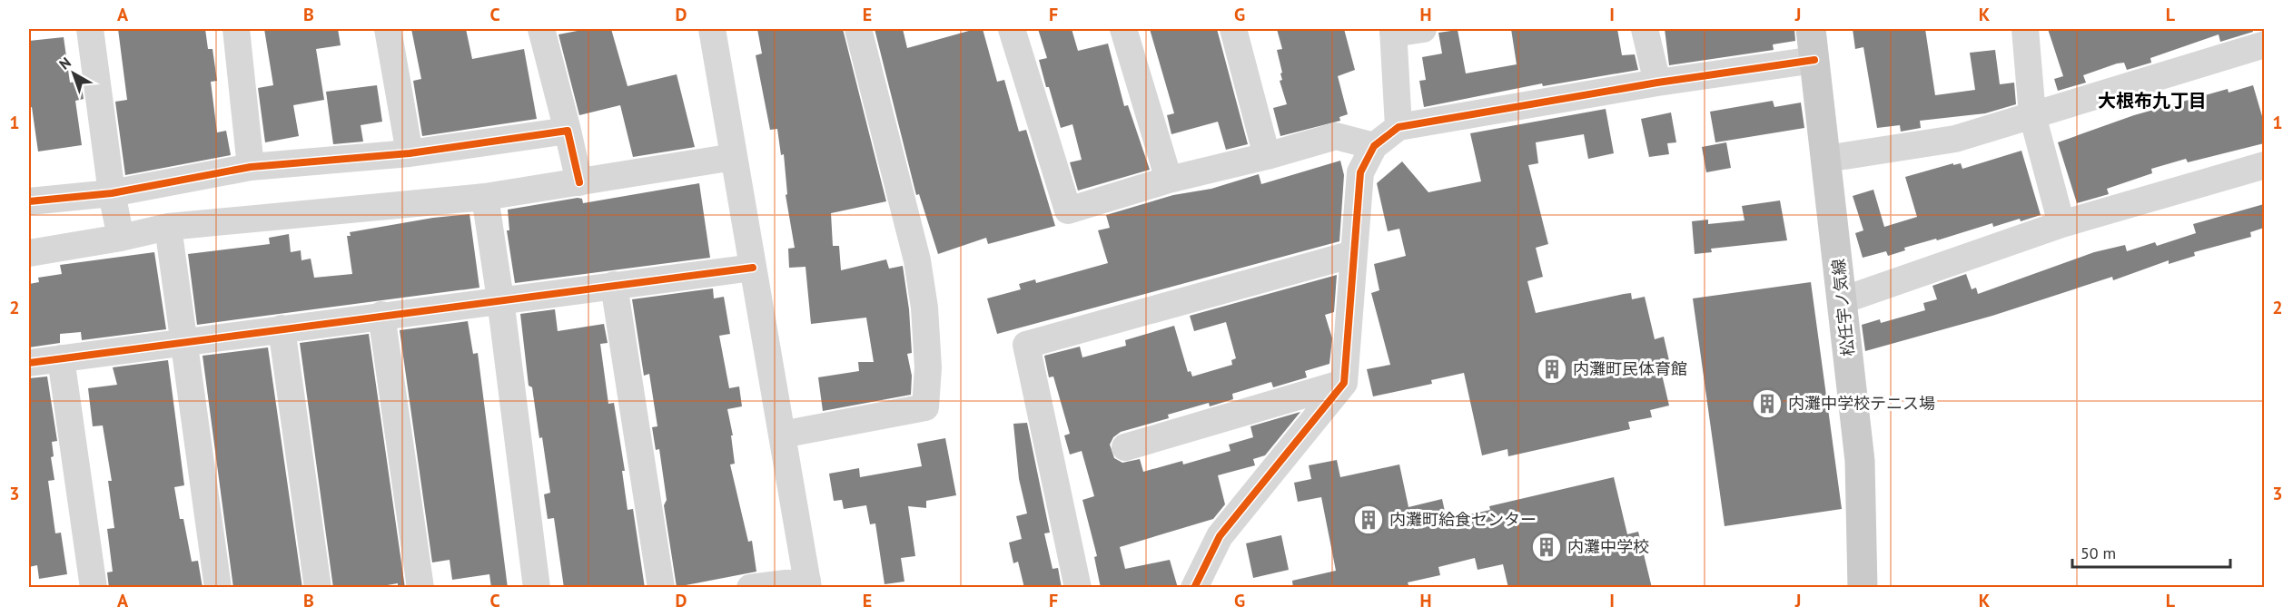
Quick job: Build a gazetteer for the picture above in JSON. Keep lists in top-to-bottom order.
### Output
{
  "streets": {
    "main road": ["松任宇ノ気線"]
  },
  "districts": ["大根布九丁目"],
  "places": {
    "building": [
      "内灘町民体育館",
      "内灘中学校テニス場",
      "内灘町給食センター",
      "内灘中学校"
    ]
  },
  "scale_bar": "50 m",
  "north": "top left",
  "grid": {
    "columns": [
      "A",
      "B",
      "C",
      "D",
      "E",
      "F",
      "G",
      "H",
      "I",
      "J",
      "K",
      "L"
    ],
    "rows": ["1", "2", "3"]
  }
}
